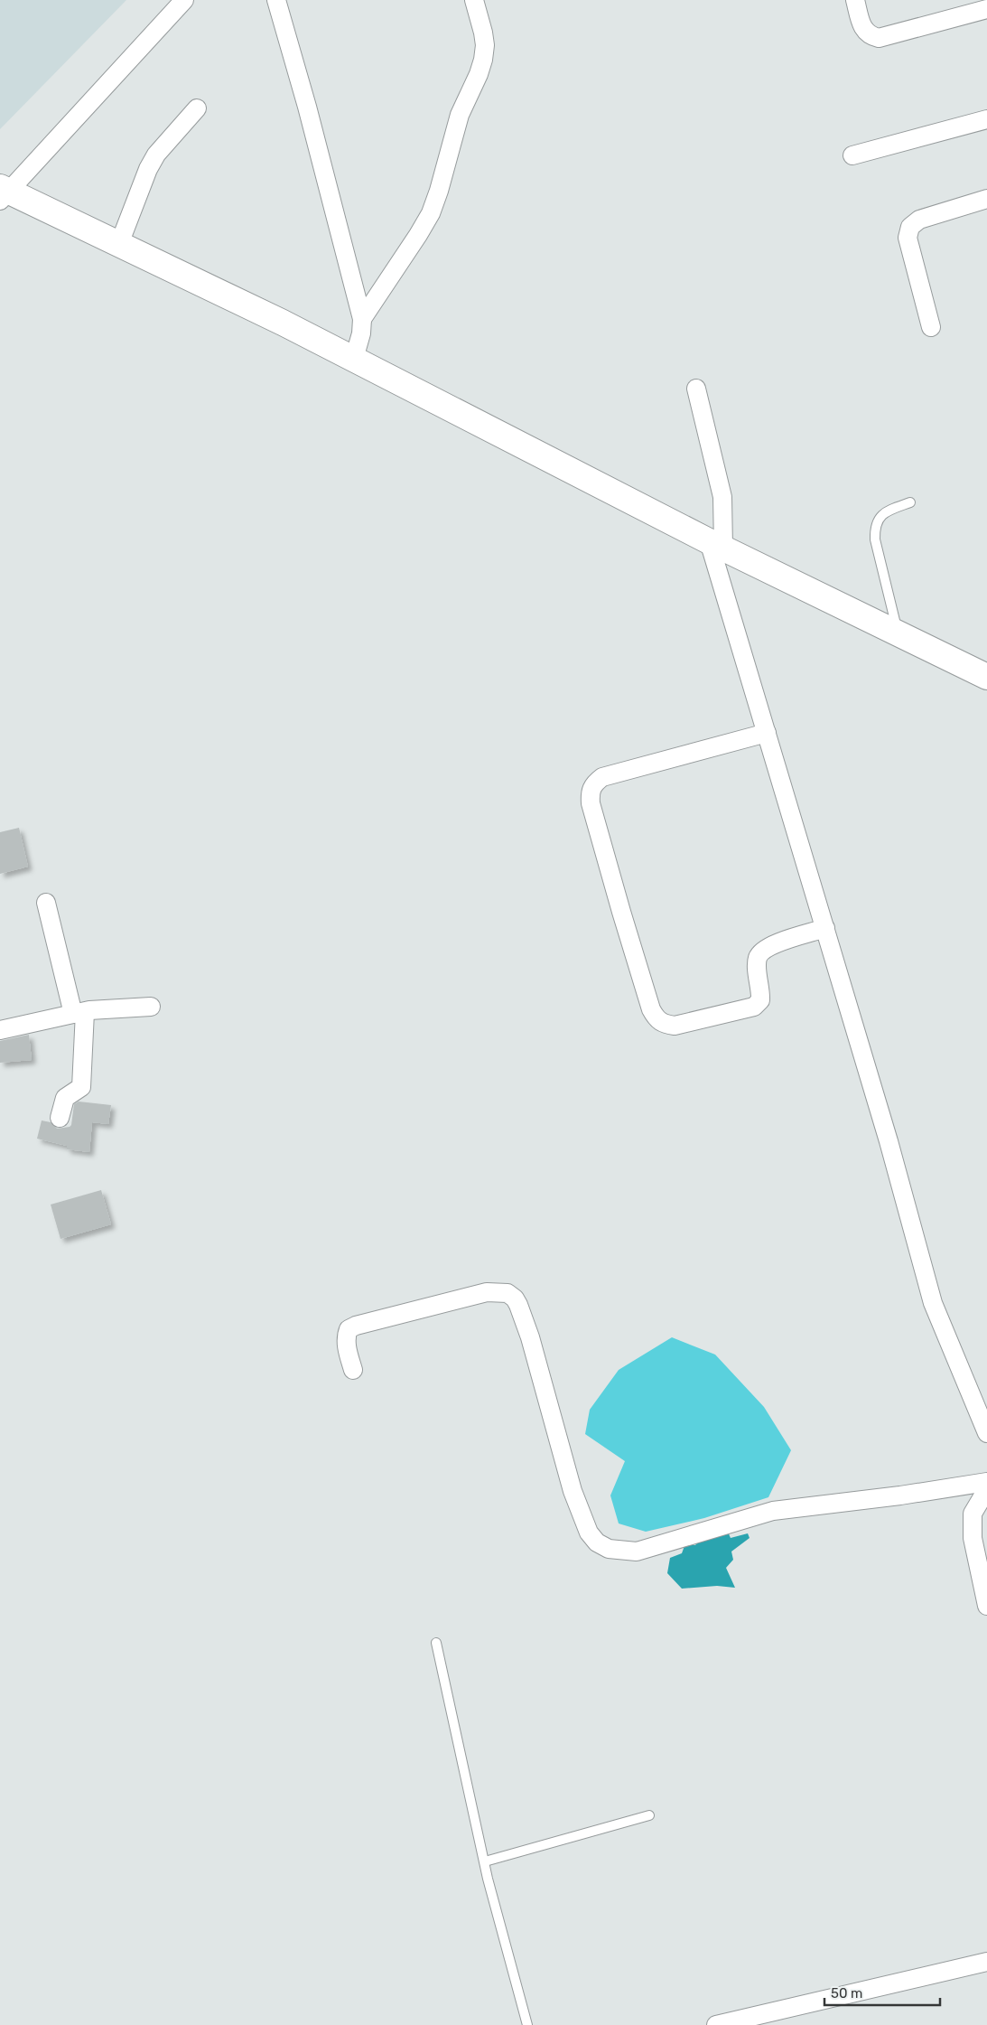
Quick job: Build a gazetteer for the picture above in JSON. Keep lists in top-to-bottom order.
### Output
{
  "scale_bar": "50 m"
}
